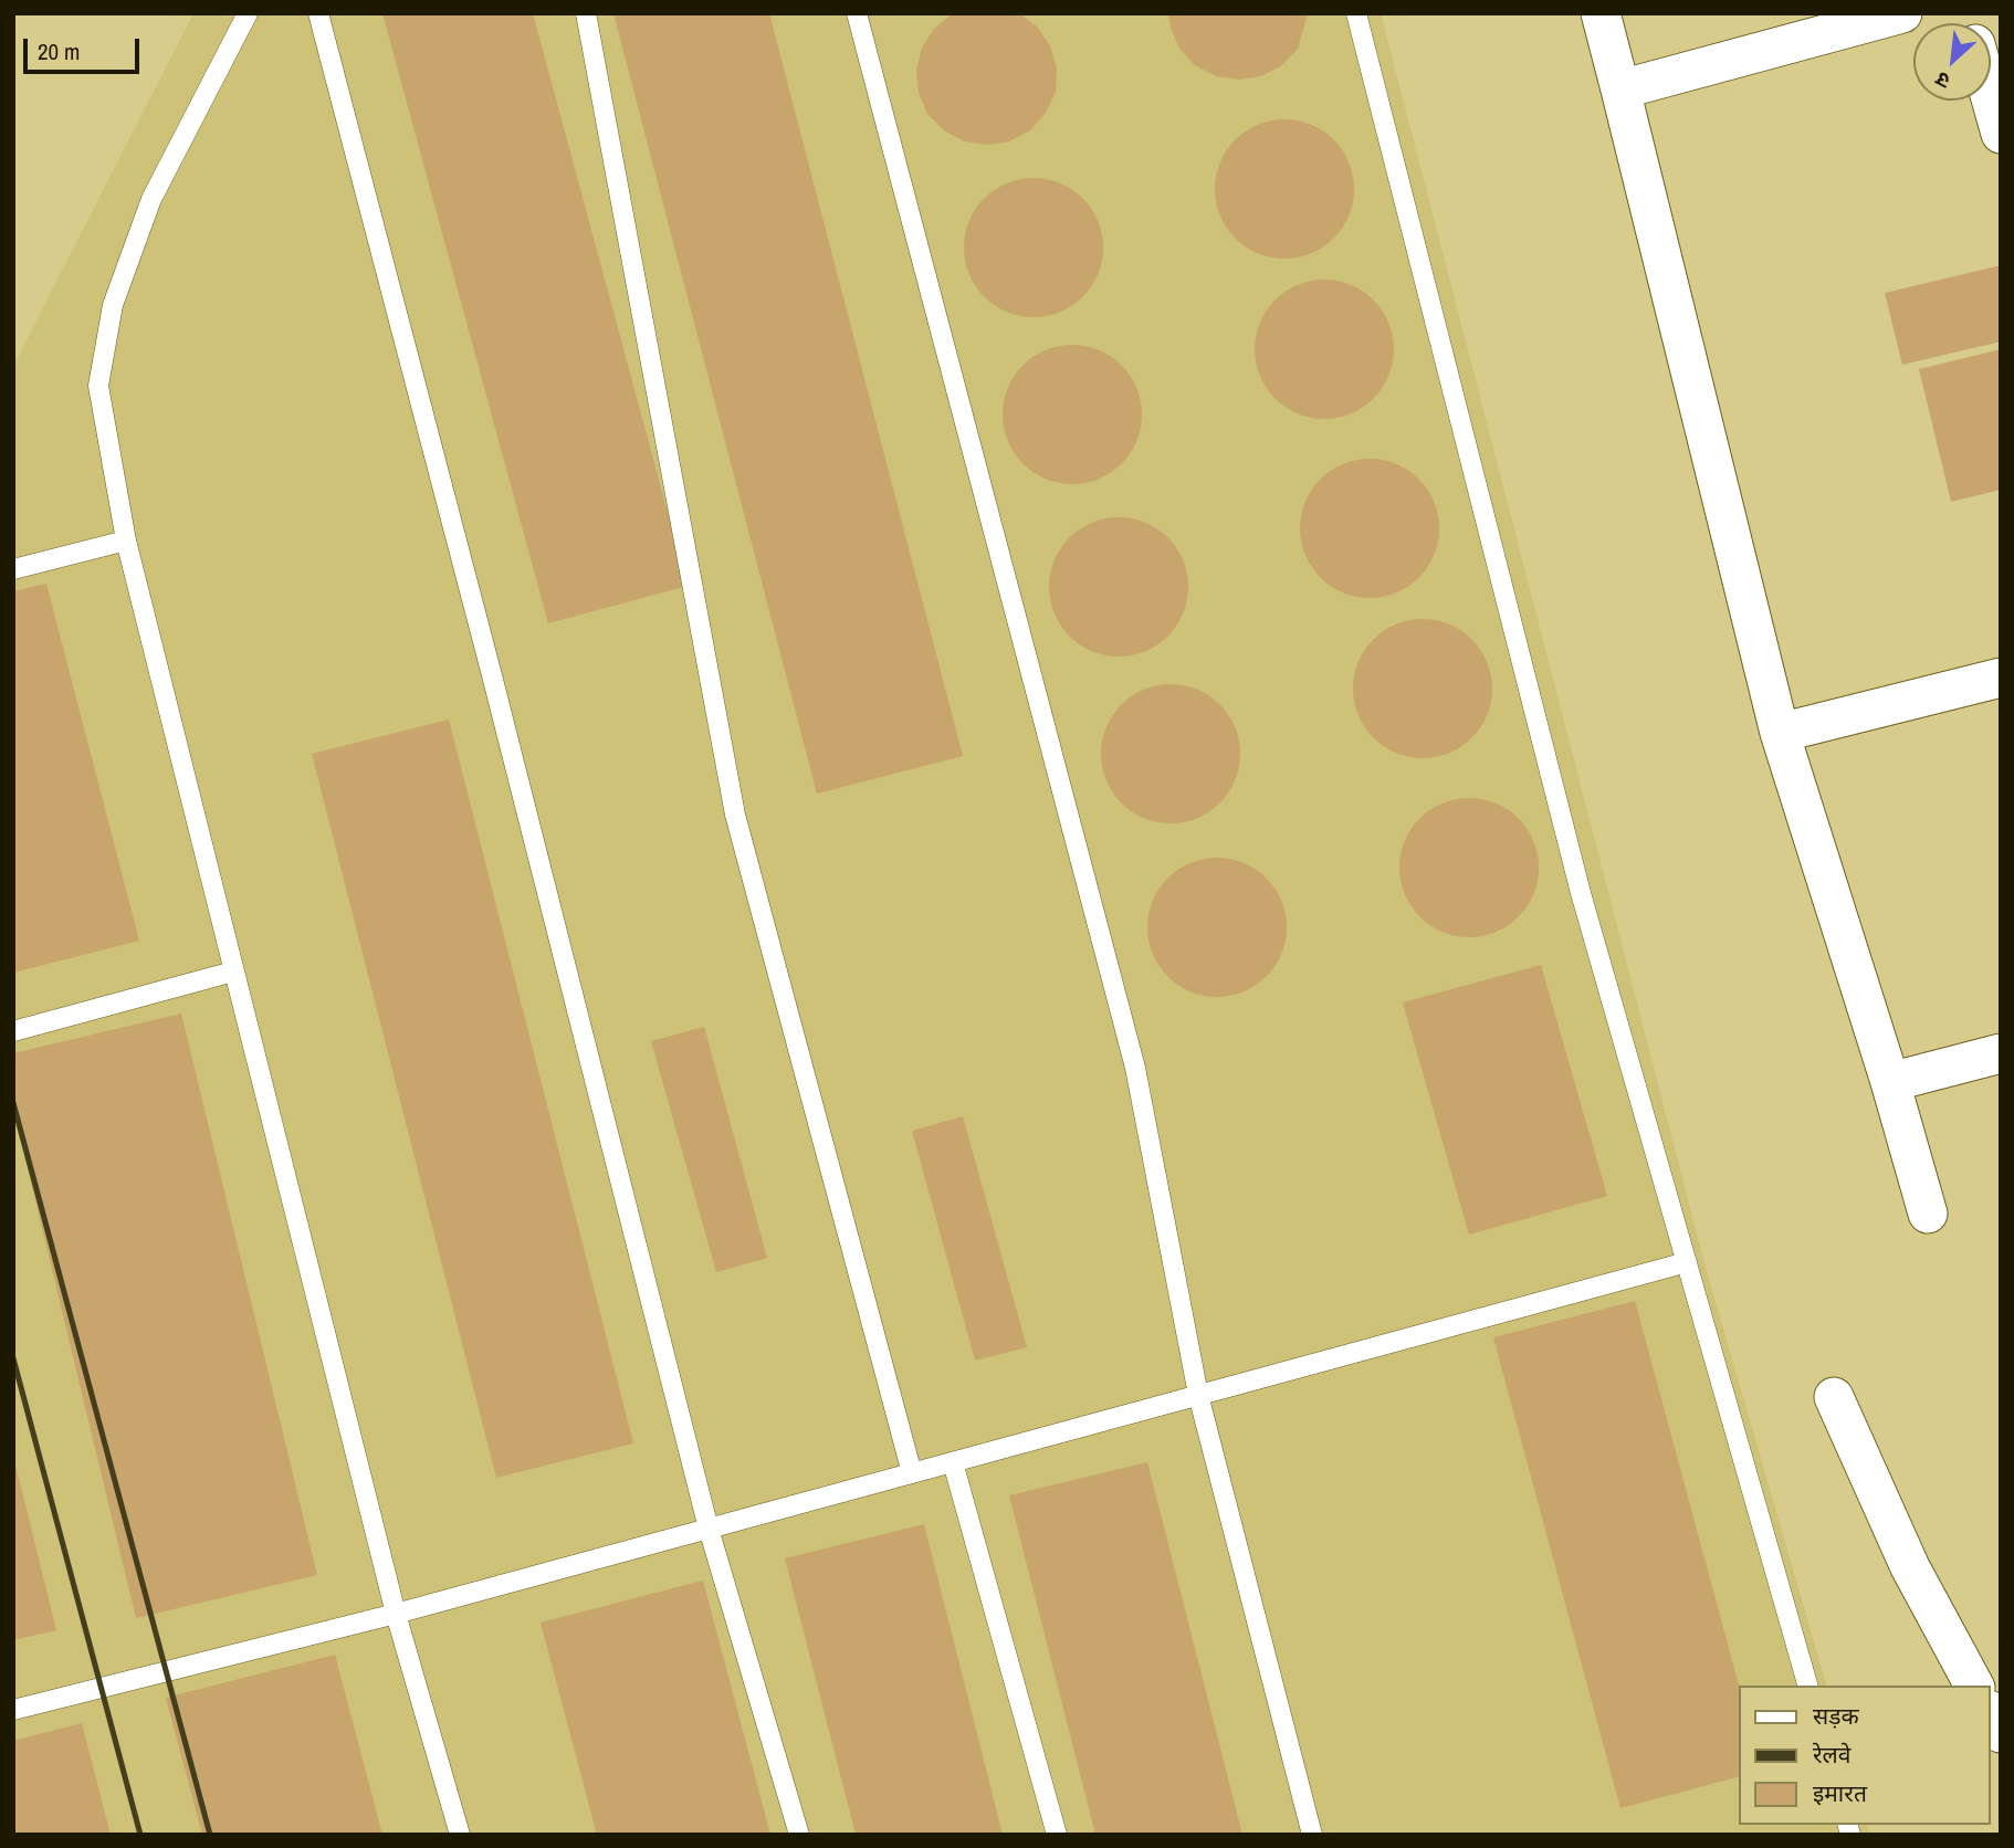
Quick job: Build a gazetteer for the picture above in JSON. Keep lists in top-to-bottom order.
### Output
{
  "legend": ["सड़क", "रेलवे", "इमारत"],
  "scale_bar": "20 m",
  "north": "bottom left"
}
